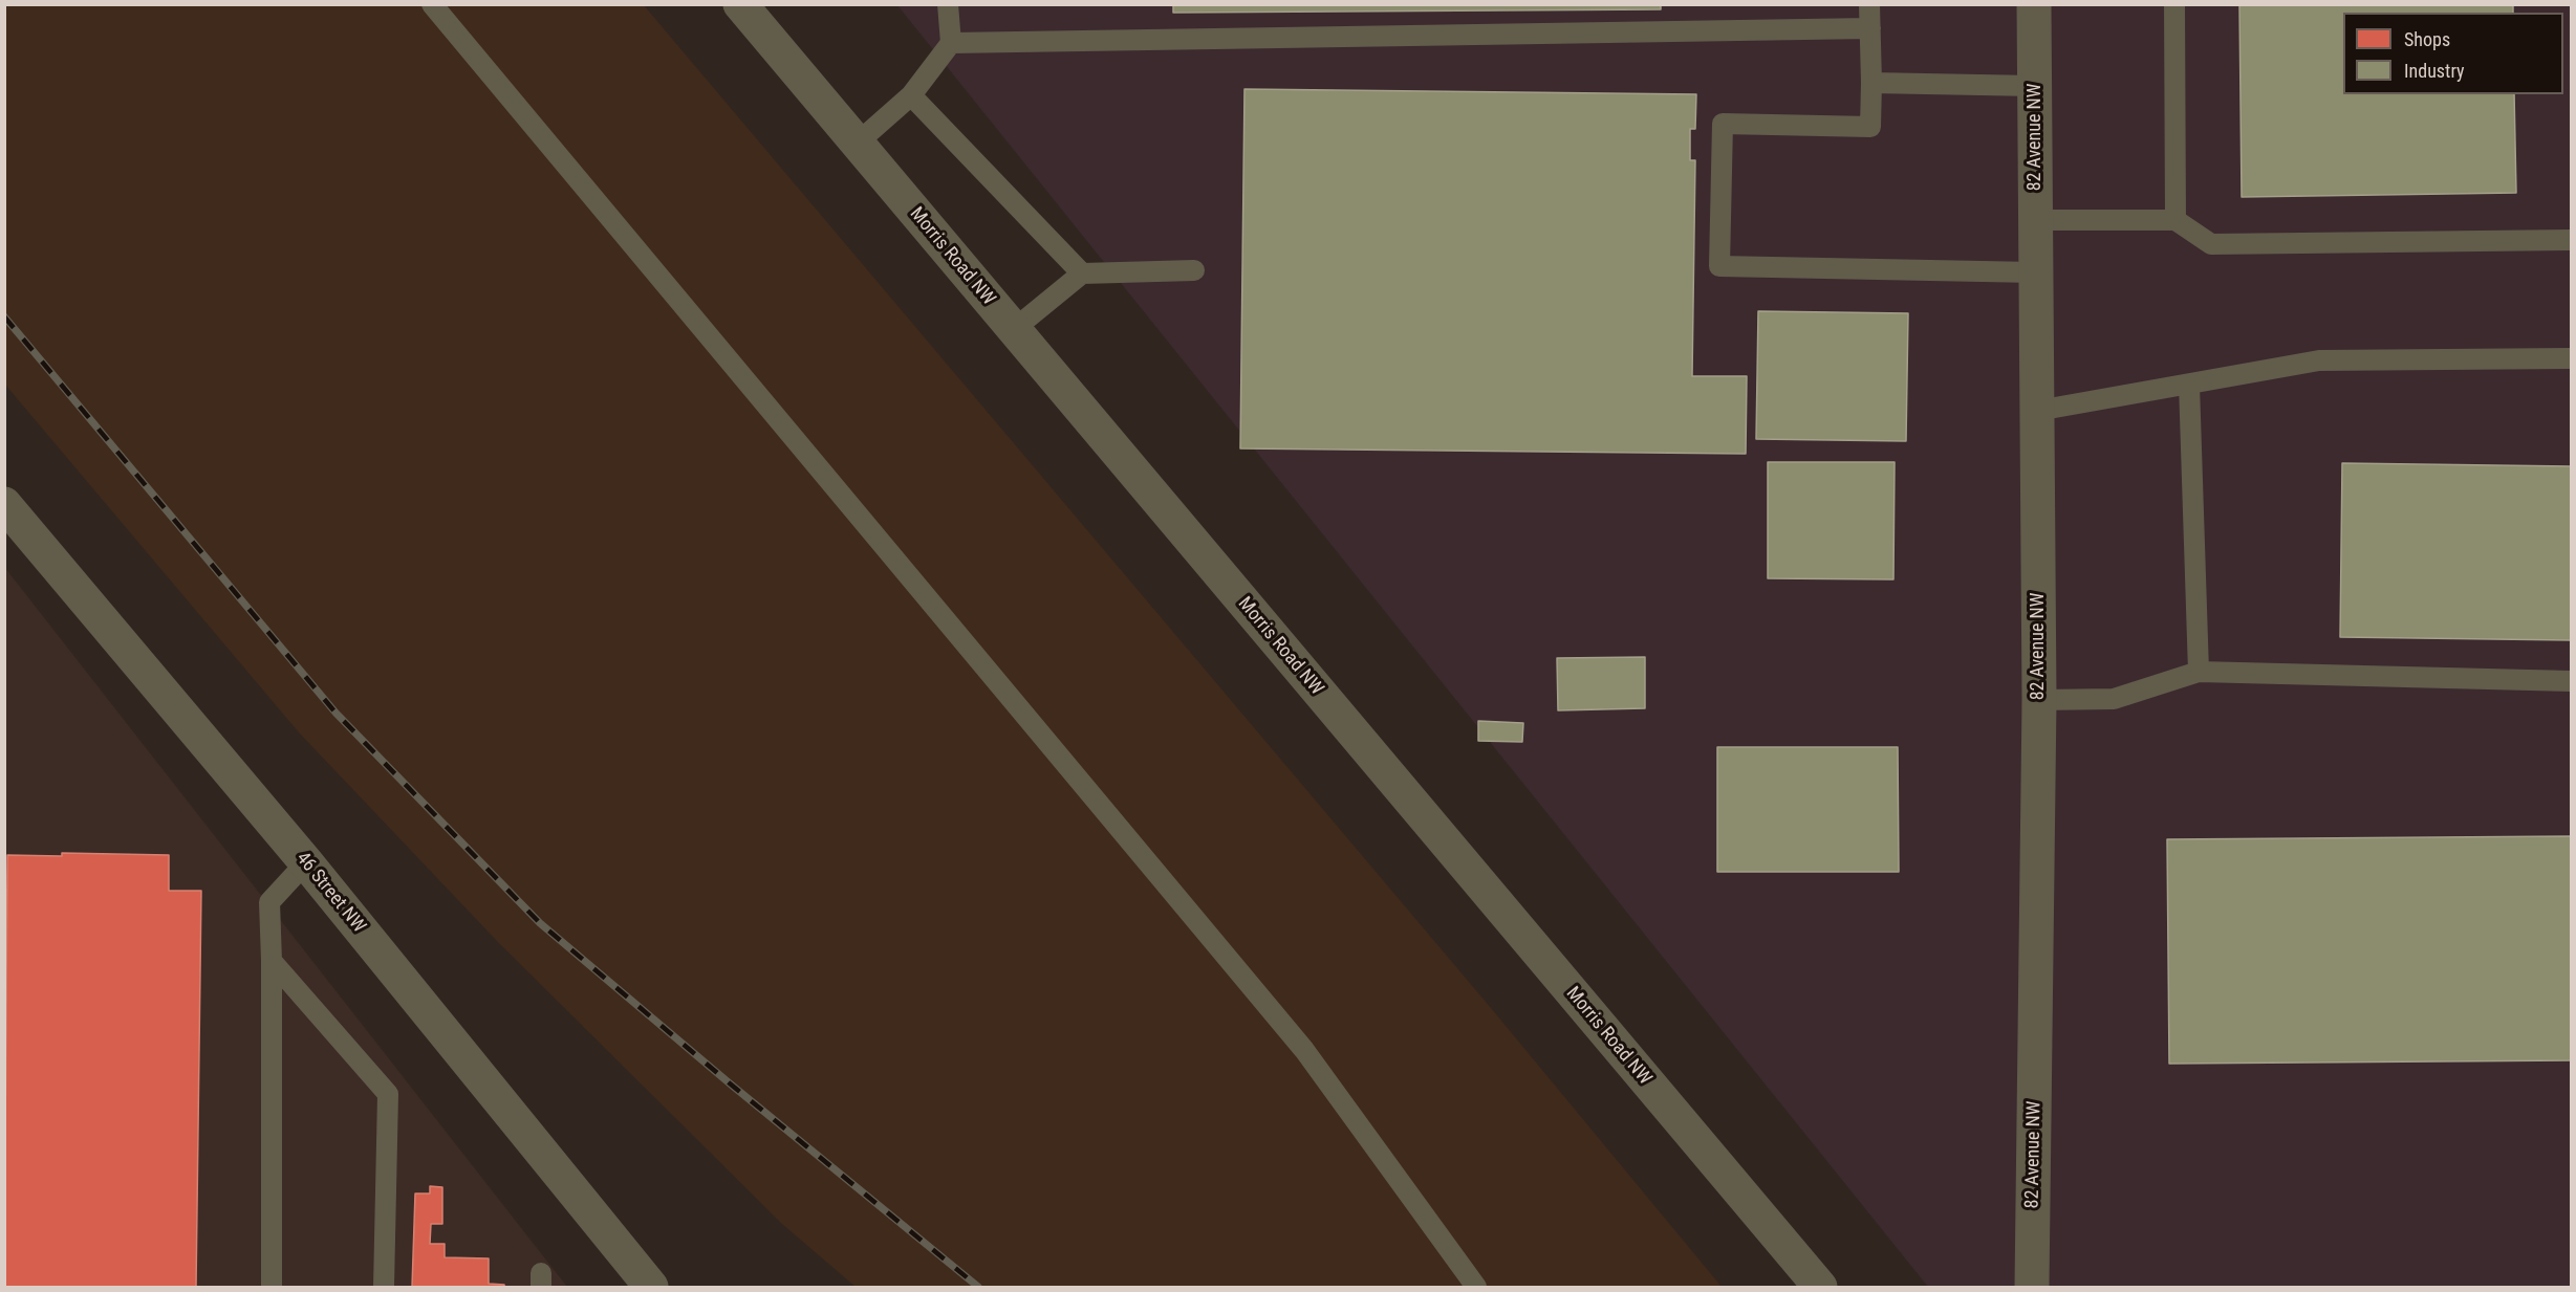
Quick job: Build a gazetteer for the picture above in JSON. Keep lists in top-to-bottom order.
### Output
{
  "streets": {
    "street": ["82 Avenue NW", "Morris Road NW", "46 Street NW"]
  },
  "legend": ["Shops", "Industry"]
}
